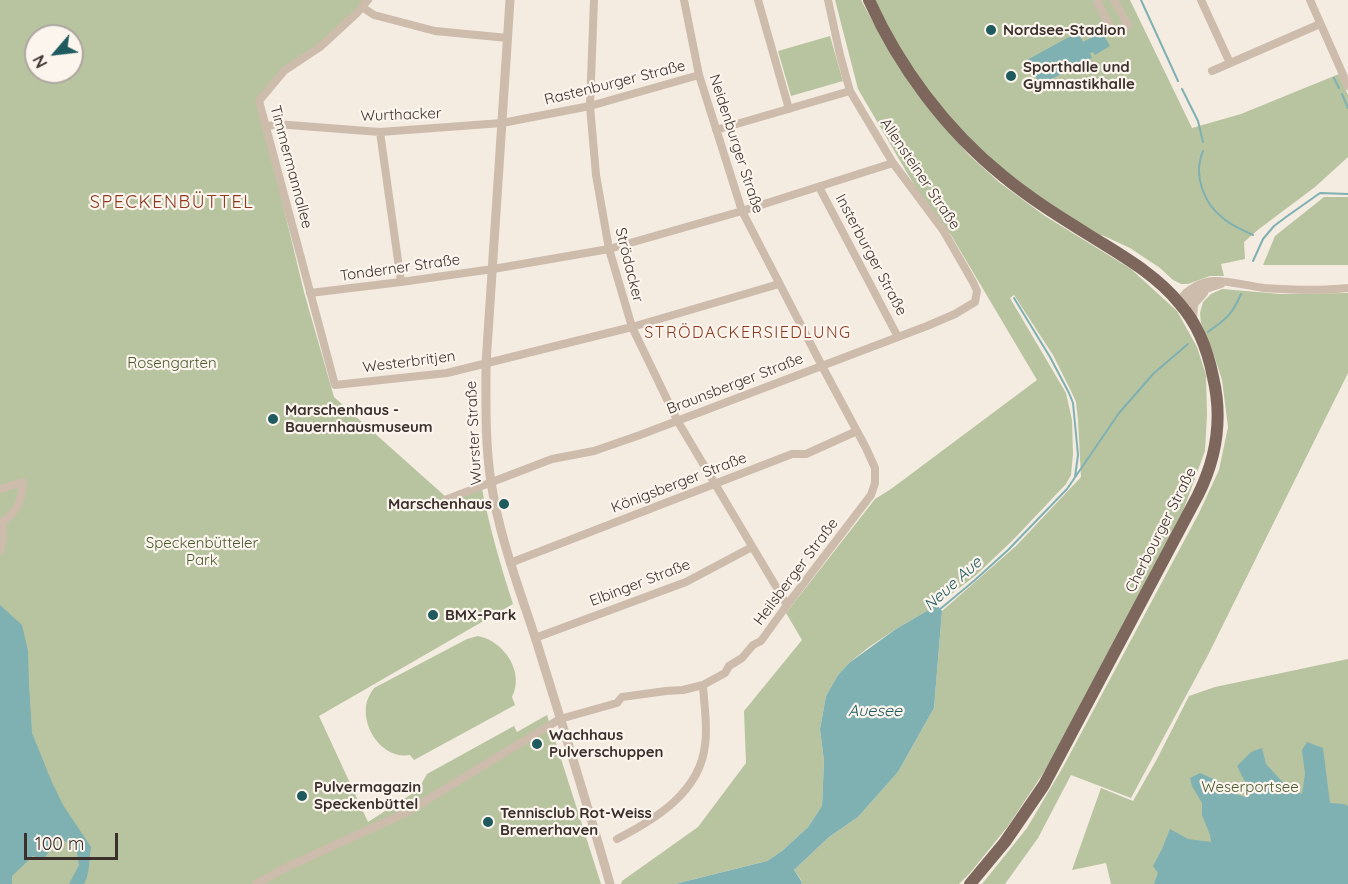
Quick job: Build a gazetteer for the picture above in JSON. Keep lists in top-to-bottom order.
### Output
{
  "streets": {
    "main road": ["Cherbourger Straße"],
    "street": [
      "Rastenburger Straße",
      "Wurthacker",
      "Neidenburger Straße",
      "Timmermannallee",
      "Allensteiner Straße",
      "Insterburger Straße",
      "Strödacker",
      "Tonderner Straße",
      "Westerbritjen",
      "Braunsberger Straße",
      "Wurster Straße",
      "Königsberger Straße",
      "Heilsberger Straße",
      "Elbinger Straße"
    ]
  },
  "crossings": [
    ["Rastenburger Straße", "Wurthacker"],
    ["Rastenburger Straße", "Neidenburger Straße"],
    ["Rastenburger Straße", "Strödacker"],
    ["Rastenburger Straße", "Wurster Straße"],
    ["Wurthacker", "Timmermannallee"],
    ["Wurthacker", "Wurster Straße"],
    ["Neidenburger Straße", "Tonderner Straße"],
    ["Neidenburger Straße", "Westerbritjen"],
    ["Neidenburger Straße", "Braunsberger Straße"],
    ["Neidenburger Straße", "Königsberger Straße"],
    ["Neidenburger Straße", "Heilsberger Straße"],
    ["Timmermannallee", "Tonderner Straße"],
    ["Timmermannallee", "Westerbritjen"],
    ["Allensteiner Straße", "Tonderner Straße"],
    ["Allensteiner Straße", "Braunsberger Straße"],
    ["Insterburger Straße", "Tonderner Straße"],
    ["Insterburger Straße", "Braunsberger Straße"],
    ["Strödacker", "Tonderner Straße"],
    ["Strödacker", "Westerbritjen"],
    ["Strödacker", "Braunsberger Straße"],
    ["Strödacker", "Königsberger Straße"],
    ["Strödacker", "Heilsberger Straße"],
    ["Strödacker", "Elbinger Straße"],
    ["Tonderner Straße", "Wurster Straße"],
    ["Westerbritjen", "Wurster Straße"],
    ["Braunsberger Straße", "Wurster Straße"],
    ["Wurster Straße", "Königsberger Straße"],
    ["Wurster Straße", "Heilsberger Straße"],
    ["Wurster Straße", "Elbinger Straße"]
  ],
  "districts": ["SPECKENBÜTTEL", "STRÖDACKERSIEDLUNG"],
  "water": ["Neue Aue", "Auesee"],
  "parks": ["Rosengarten", "Speckenbütteler Park", "Weserportsee"],
  "places": [
    "Nordsee-Stadion",
    "Sporthalle und Gymnastikhalle",
    "Marschenhaus - Bauernhausmuseum",
    "Marschenhaus",
    "BMX-Park",
    "Wachhaus Pulverschuppen",
    "Pulvermagazin Speckenbüttel",
    "Tennisclub Rot-Weiss Bremerhaven"
  ],
  "scale_bar": "100 m",
  "north": "bottom left"
}
